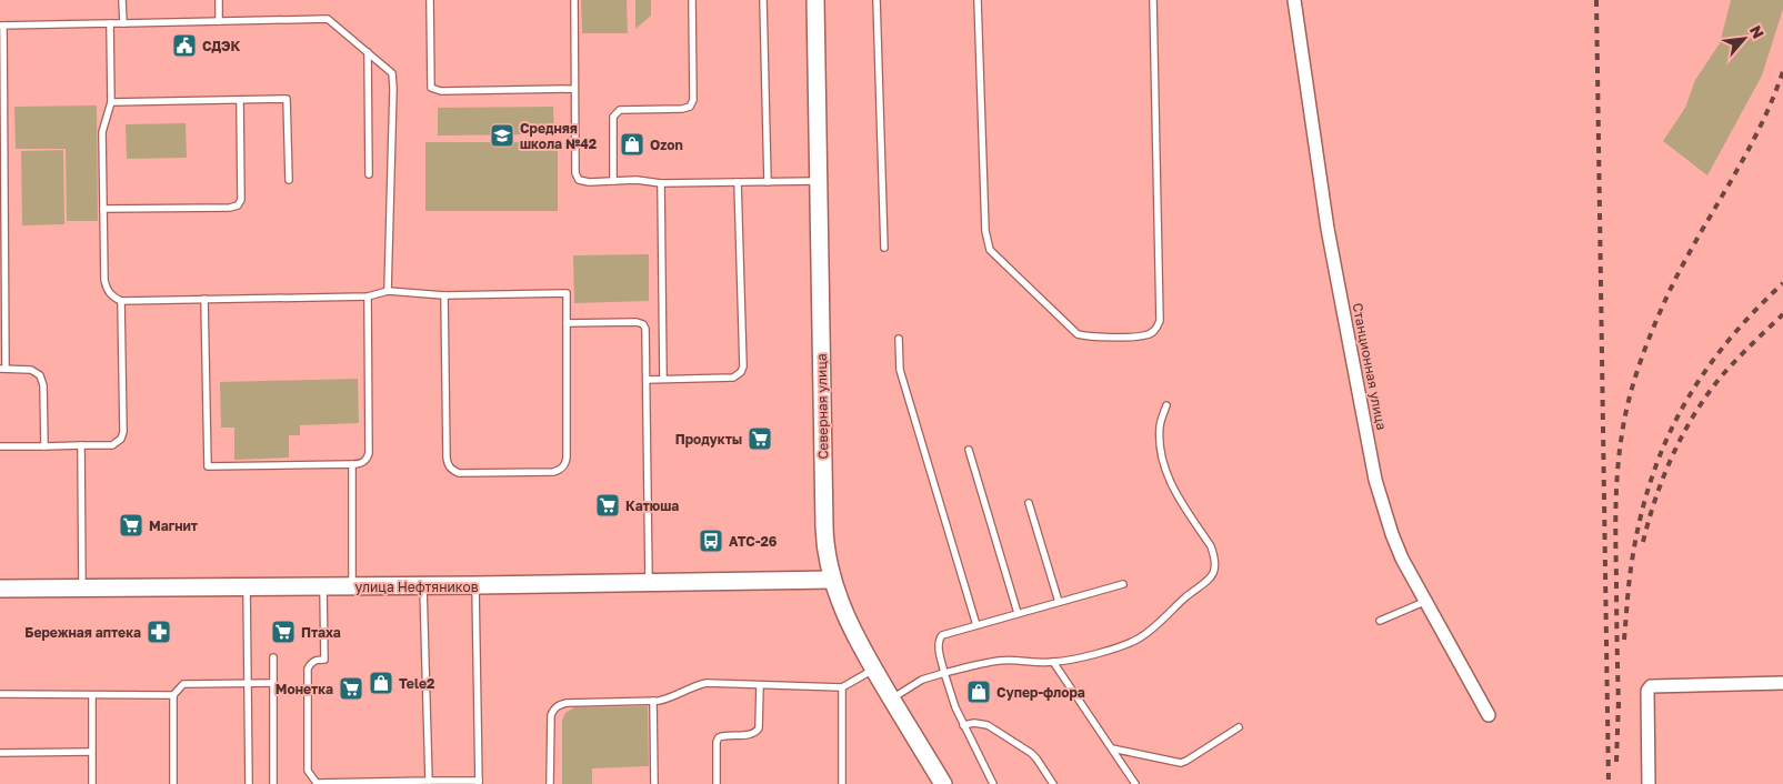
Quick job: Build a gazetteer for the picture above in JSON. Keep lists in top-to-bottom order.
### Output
{
  "streets": {
    "main road": ["Северная улица", "улица Нефтяников"],
    "street": ["Станционная улица"]
  },
  "crossings": [
    ["Северная улица", "улица Нефтяников"]
  ],
  "places": {
    "public building": ["СДЭК"],
    "school or university": ["Средняя школа №42"],
    "shop": ["Ozon", "Tele2", "Супер-флора"],
    "supermarket": [
      "Продукты",
      "Катюша",
      "Магнит",
      "Птаха",
      "Монетка"
    ],
    "bus stop": ["АТС-26"],
    "pharmacy": ["Бережная аптека"]
  },
  "north": "top right"
}
